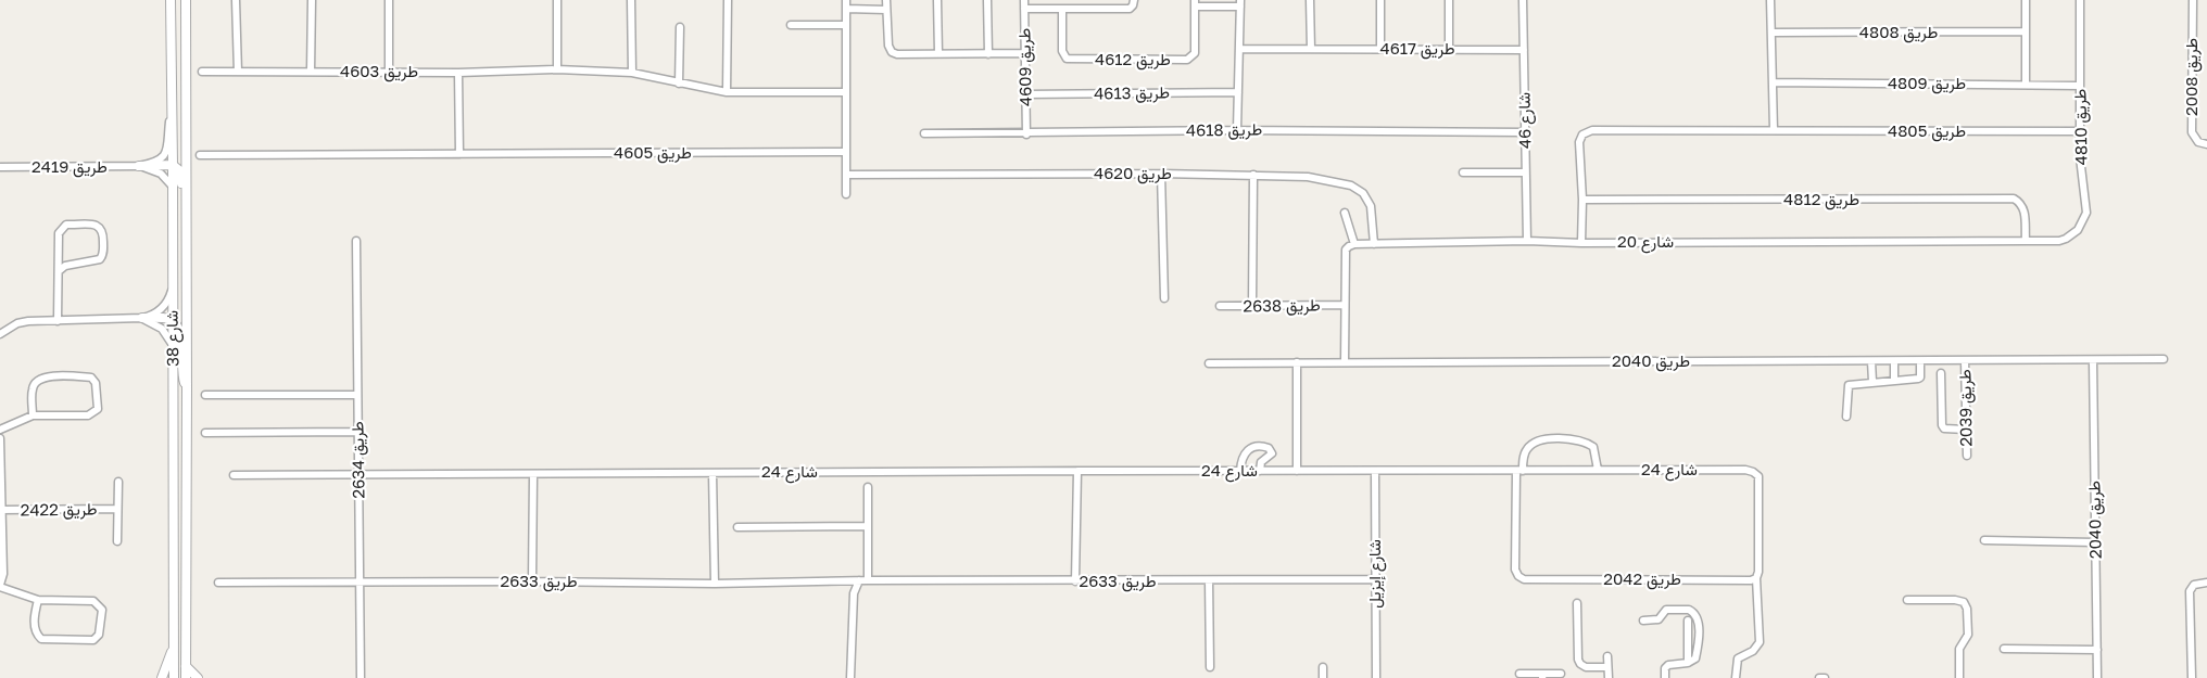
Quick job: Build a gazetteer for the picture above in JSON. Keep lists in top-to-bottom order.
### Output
{
  "streets": {
    "street": [
      "طريق 4808",
      "طريق 4617",
      "طريق 4612",
      "طريق 4609",
      "طريق 4603",
      "طريق 2008",
      "طريق 4809",
      "طريق 4613",
      "شارع 46",
      "طريق 4810",
      "طريق 4618",
      "طريق 4805",
      "طريق 4605",
      "طريق 2419",
      "طريق 4620",
      "طريق 4812",
      "شارع 20",
      "طريق 2638",
      "شارع 38",
      "طريق 2040",
      "طريق 2039",
      "طريق 2634",
      "شارع 24",
      "طريق 2422",
      "شارع إيزيل",
      "طريق 2042",
      "طريق 2633"
    ]
  },
  "crossings": [
    ["طريق 4617", "شارع 46"],
    ["طريق 4609", "طريق 4613"],
    ["طريق 4609", "طريق 4618"],
    ["طريق 4809", "طريق 4810"],
    ["شارع 46", "طريق 4618"],
    ["شارع 46", "شارع 20"],
    ["طريق 4810", "طريق 4805"],
    ["طريق 4810", "شارع 20"],
    ["طريق 4805", "طريق 4812"],
    ["طريق 2419", "شارع 38"],
    ["طريق 4620", "شارع 20"],
    ["طريق 4812", "شارع 20"],
    ["طريق 2040", "طريق 2039"],
    ["طريق 2634", "شارع 24"],
    ["طريق 2634", "طريق 2633"],
    ["شارع 24", "شارع إيزيل"],
    ["شارع 24", "طريق 2042"],
    ["شارع إيزيل", "طريق 2633"]
  ]
}
